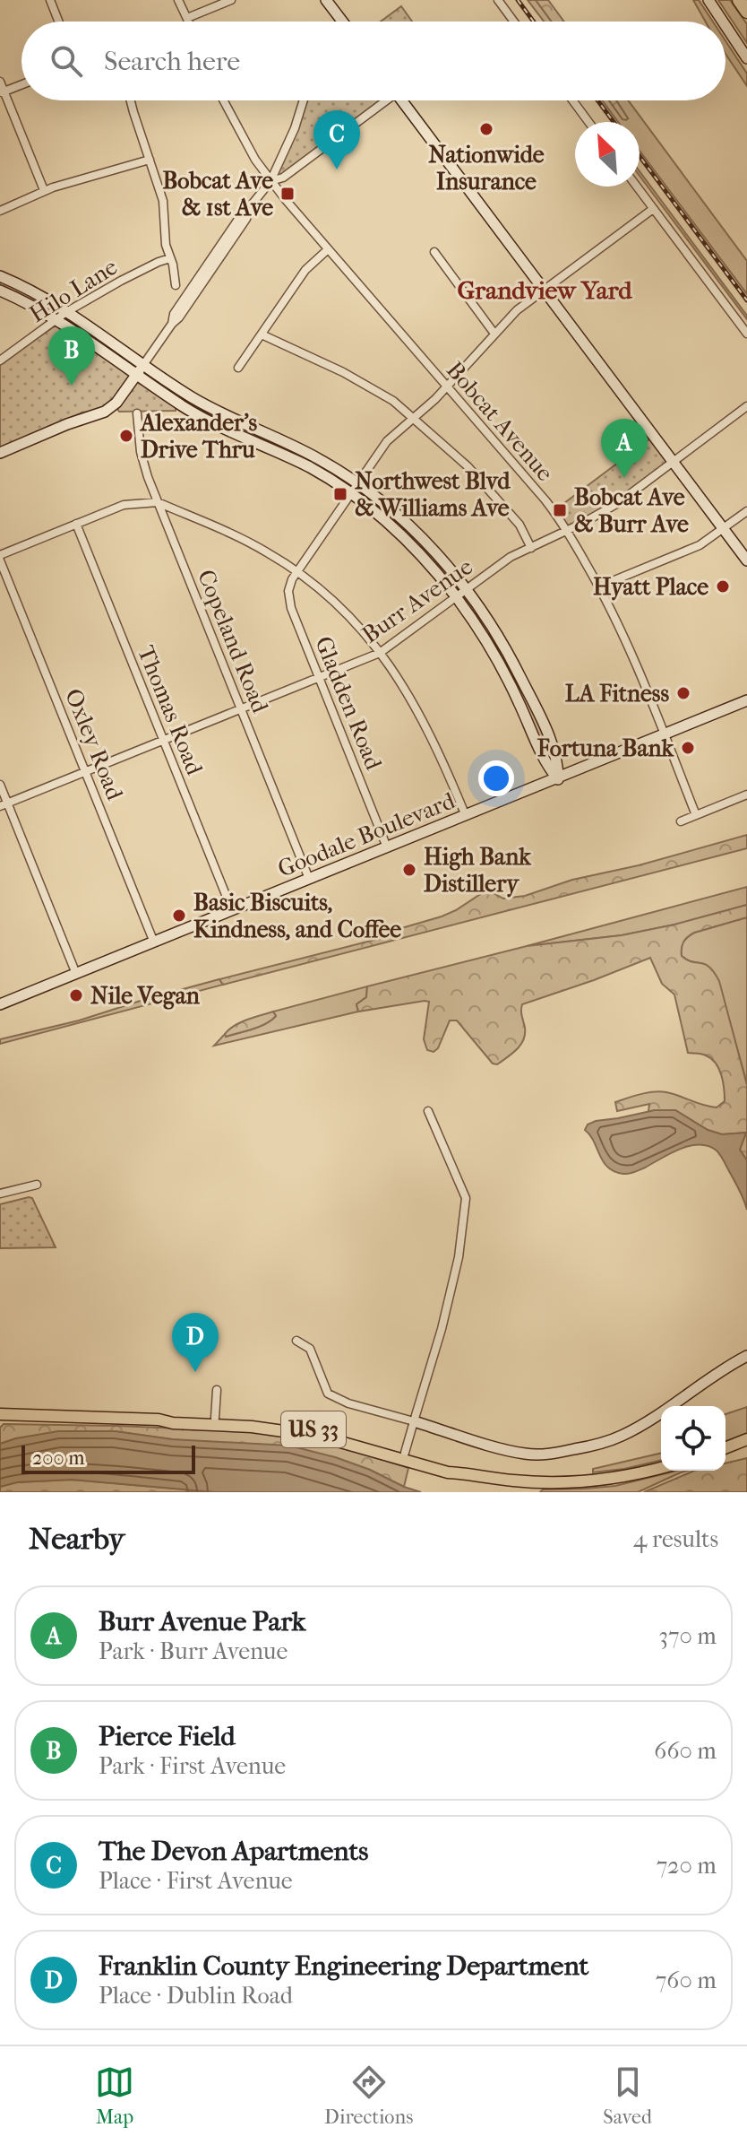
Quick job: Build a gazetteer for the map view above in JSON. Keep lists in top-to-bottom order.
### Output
{
  "streets": {
    "main road": ["Goodale Boulevard", "US 33"],
    "street": [
      "Hilo Lane",
      "Bobcat Avenue",
      "Burr Avenue",
      "Copeland Road",
      "Gladden Road",
      "Thomas Road",
      "Oxley Road"
    ]
  },
  "crossings": [
    ["Bobcat Avenue", "Burr Avenue"],
    ["Bobcat Avenue", "Goodale Boulevard"],
    ["Burr Avenue", "Copeland Road"],
    ["Burr Avenue", "Gladden Road"],
    ["Burr Avenue", "Thomas Road"],
    ["Burr Avenue", "Oxley Road"],
    ["Copeland Road", "Goodale Boulevard"],
    ["Gladden Road", "Goodale Boulevard"],
    ["Thomas Road", "Goodale Boulevard"],
    ["Oxley Road", "Goodale Boulevard"]
  ],
  "districts": ["Grandview Yard"],
  "places": {
    "other": [
      "Nationwide Insurance",
      "Alexander's Drive Thru",
      "Hyatt Place",
      "LA Fitness",
      "Fortuna Bank",
      "High Bank Distillery",
      "Basic Biscuits, Kindness, and Coffee",
      "Nile Vegan"
    ],
    "transit": ["Bobcat Ave & 1st Ave", "Northwest Blvd & Williams Ave", "Bobcat Ave & Burr Ave"]
  },
  "scale_bar": "200 m",
  "north": "top left",
  "page": {
    "search": "Search here",
    "pins": [
      "C",
      "B",
      "A",
      "D"
    ],
    "scale": "200 m",
    "heading": ["Nearby", "4 results"],
    "list": [
      {
        "mark": "A",
        "name": "Burr Avenue Park",
        "note": "Park · Burr Avenue",
        "value": "370 m"
      },
      {
        "mark": "B",
        "name": "Pierce Field",
        "note": "Park · First Avenue",
        "value": "660 m"
      },
      {
        "mark": "C",
        "name": "The Devon Apartments",
        "note": "Place · First Avenue",
        "value": "720 m"
      },
      {
        "mark": "D",
        "name": "Franklin County Engineering Department",
        "note": "Place · Dublin Road",
        "value": "760 m"
      }
    ],
    "nav": ["Map", "Directions", "Saved"]
  }
}
